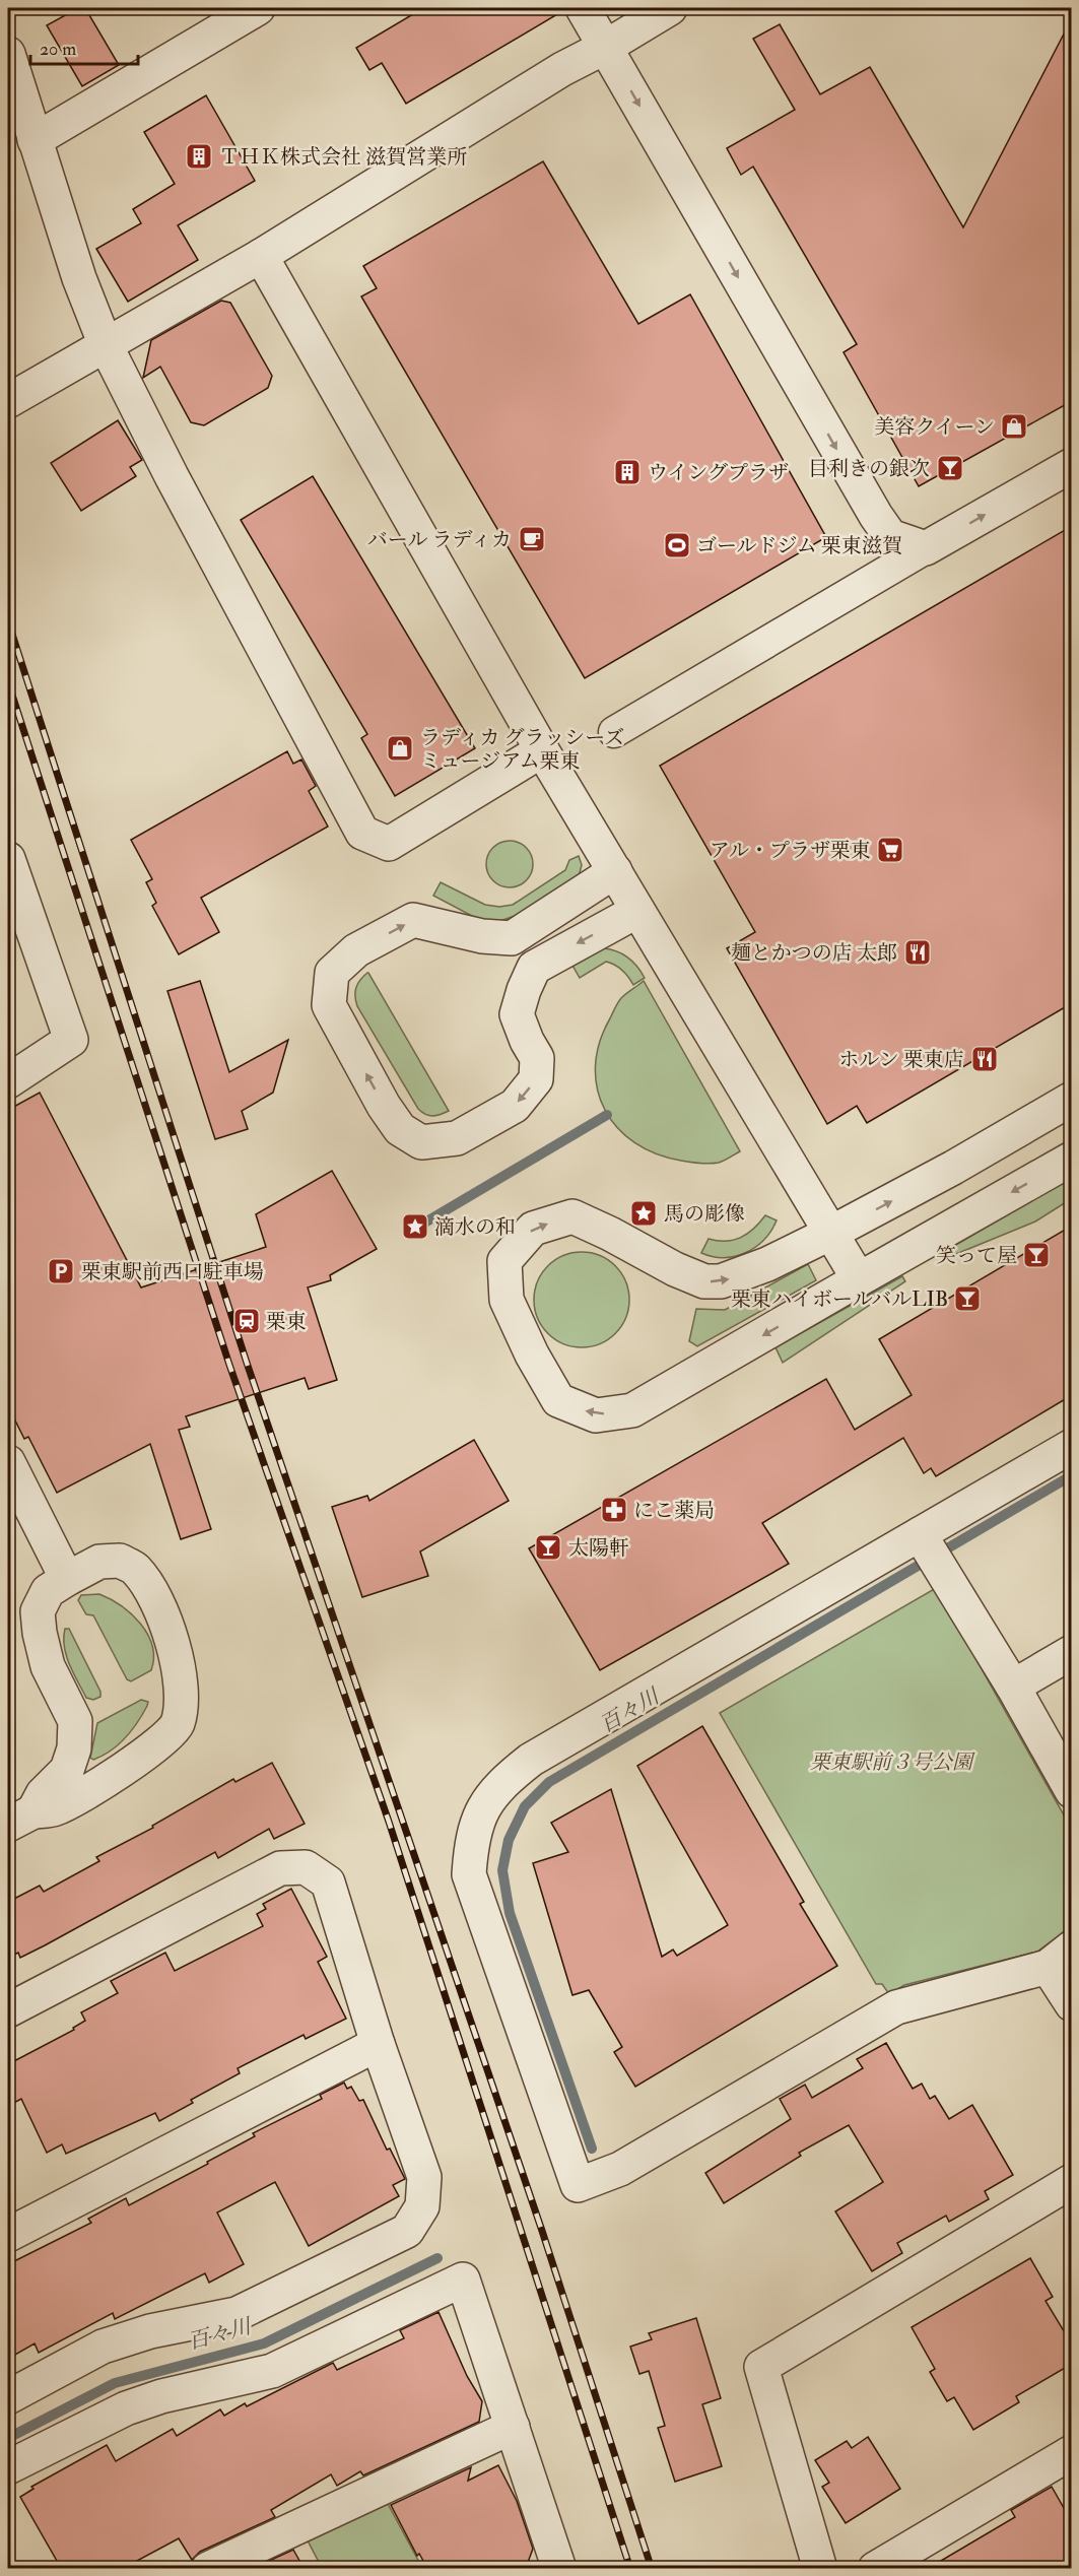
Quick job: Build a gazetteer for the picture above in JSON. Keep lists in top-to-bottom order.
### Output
{
  "water": ["百々川"],
  "parks": ["栗東駅前３号公園"],
  "places": {
    "building": ["ＴＨＫ株式会社 滋賀営業所", "ウイングプラザ"],
    "shop": ["美容クイーン", "ラディカ グラッシーズ ミュージアム栗東"],
    "bar": [
      "目利きの銀次",
      "笑って屋",
      "栗東ハイボールバルLIB",
      "太陽軒"
    ],
    "cafe": ["バール ラディカ"],
    "sports": ["ゴールドジム 栗東滋賀"],
    "supermarket": ["アル・プラザ栗東"],
    "restaurant": ["麺とかつの店 太郎", "ホルン 栗東店"],
    "place": ["馬の彫像", "滴水の和"],
    "parking": ["栗東駅前西口駐車場"],
    "station": ["栗東"],
    "pharmacy": ["にこ薬局"]
  },
  "scale_bar": "20 m"
}
